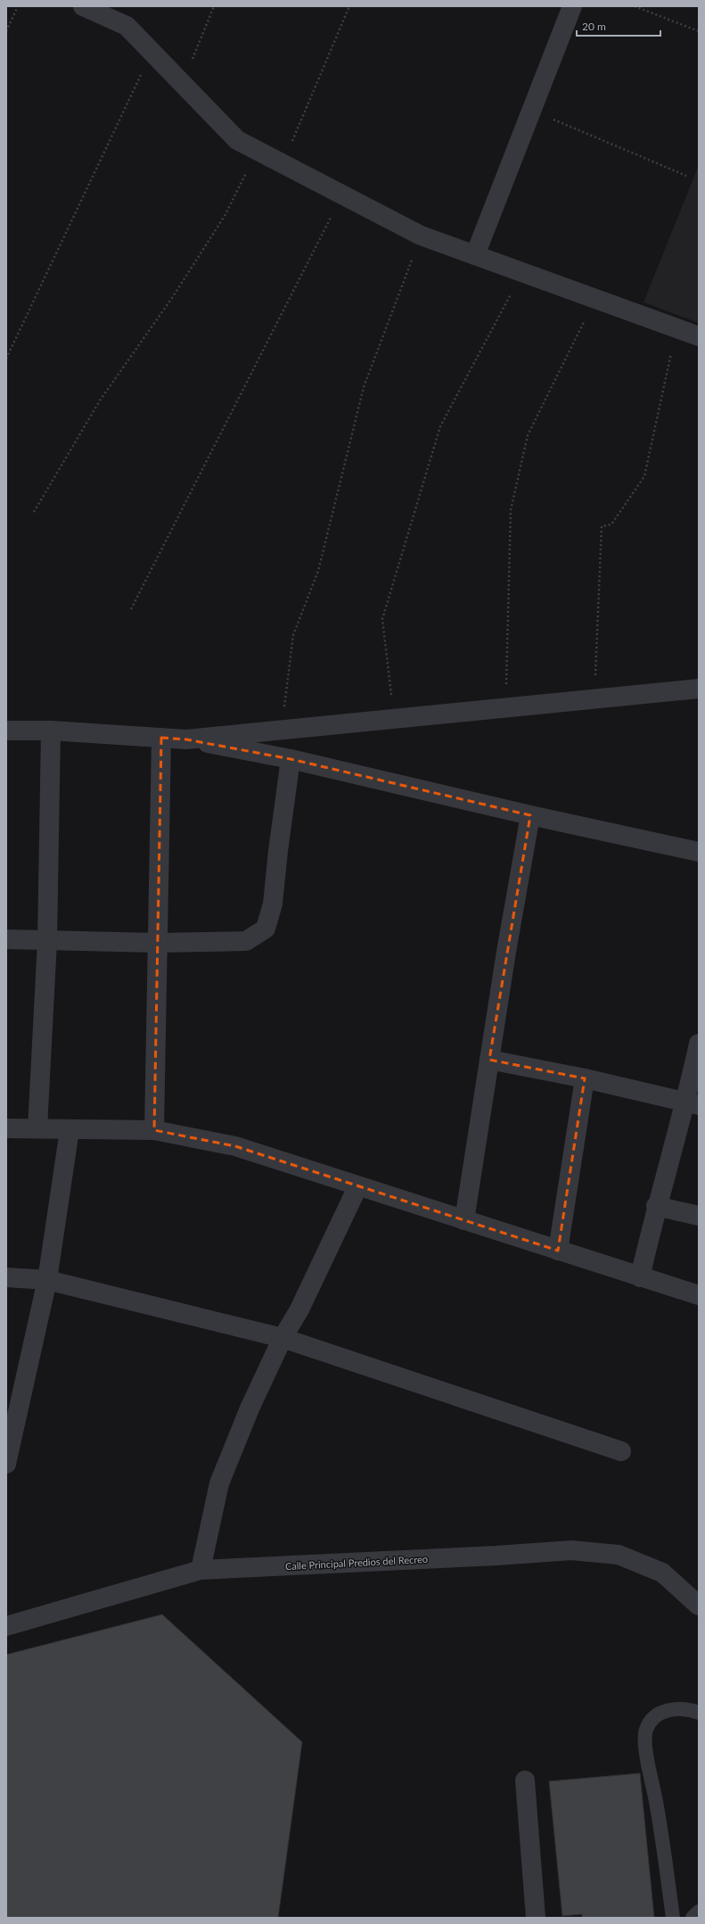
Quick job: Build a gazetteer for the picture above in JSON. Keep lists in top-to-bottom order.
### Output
{
  "streets": {
    "street": ["Calle Principal Predios del Recreo"]
  },
  "scale_bar": "20 m"
}
